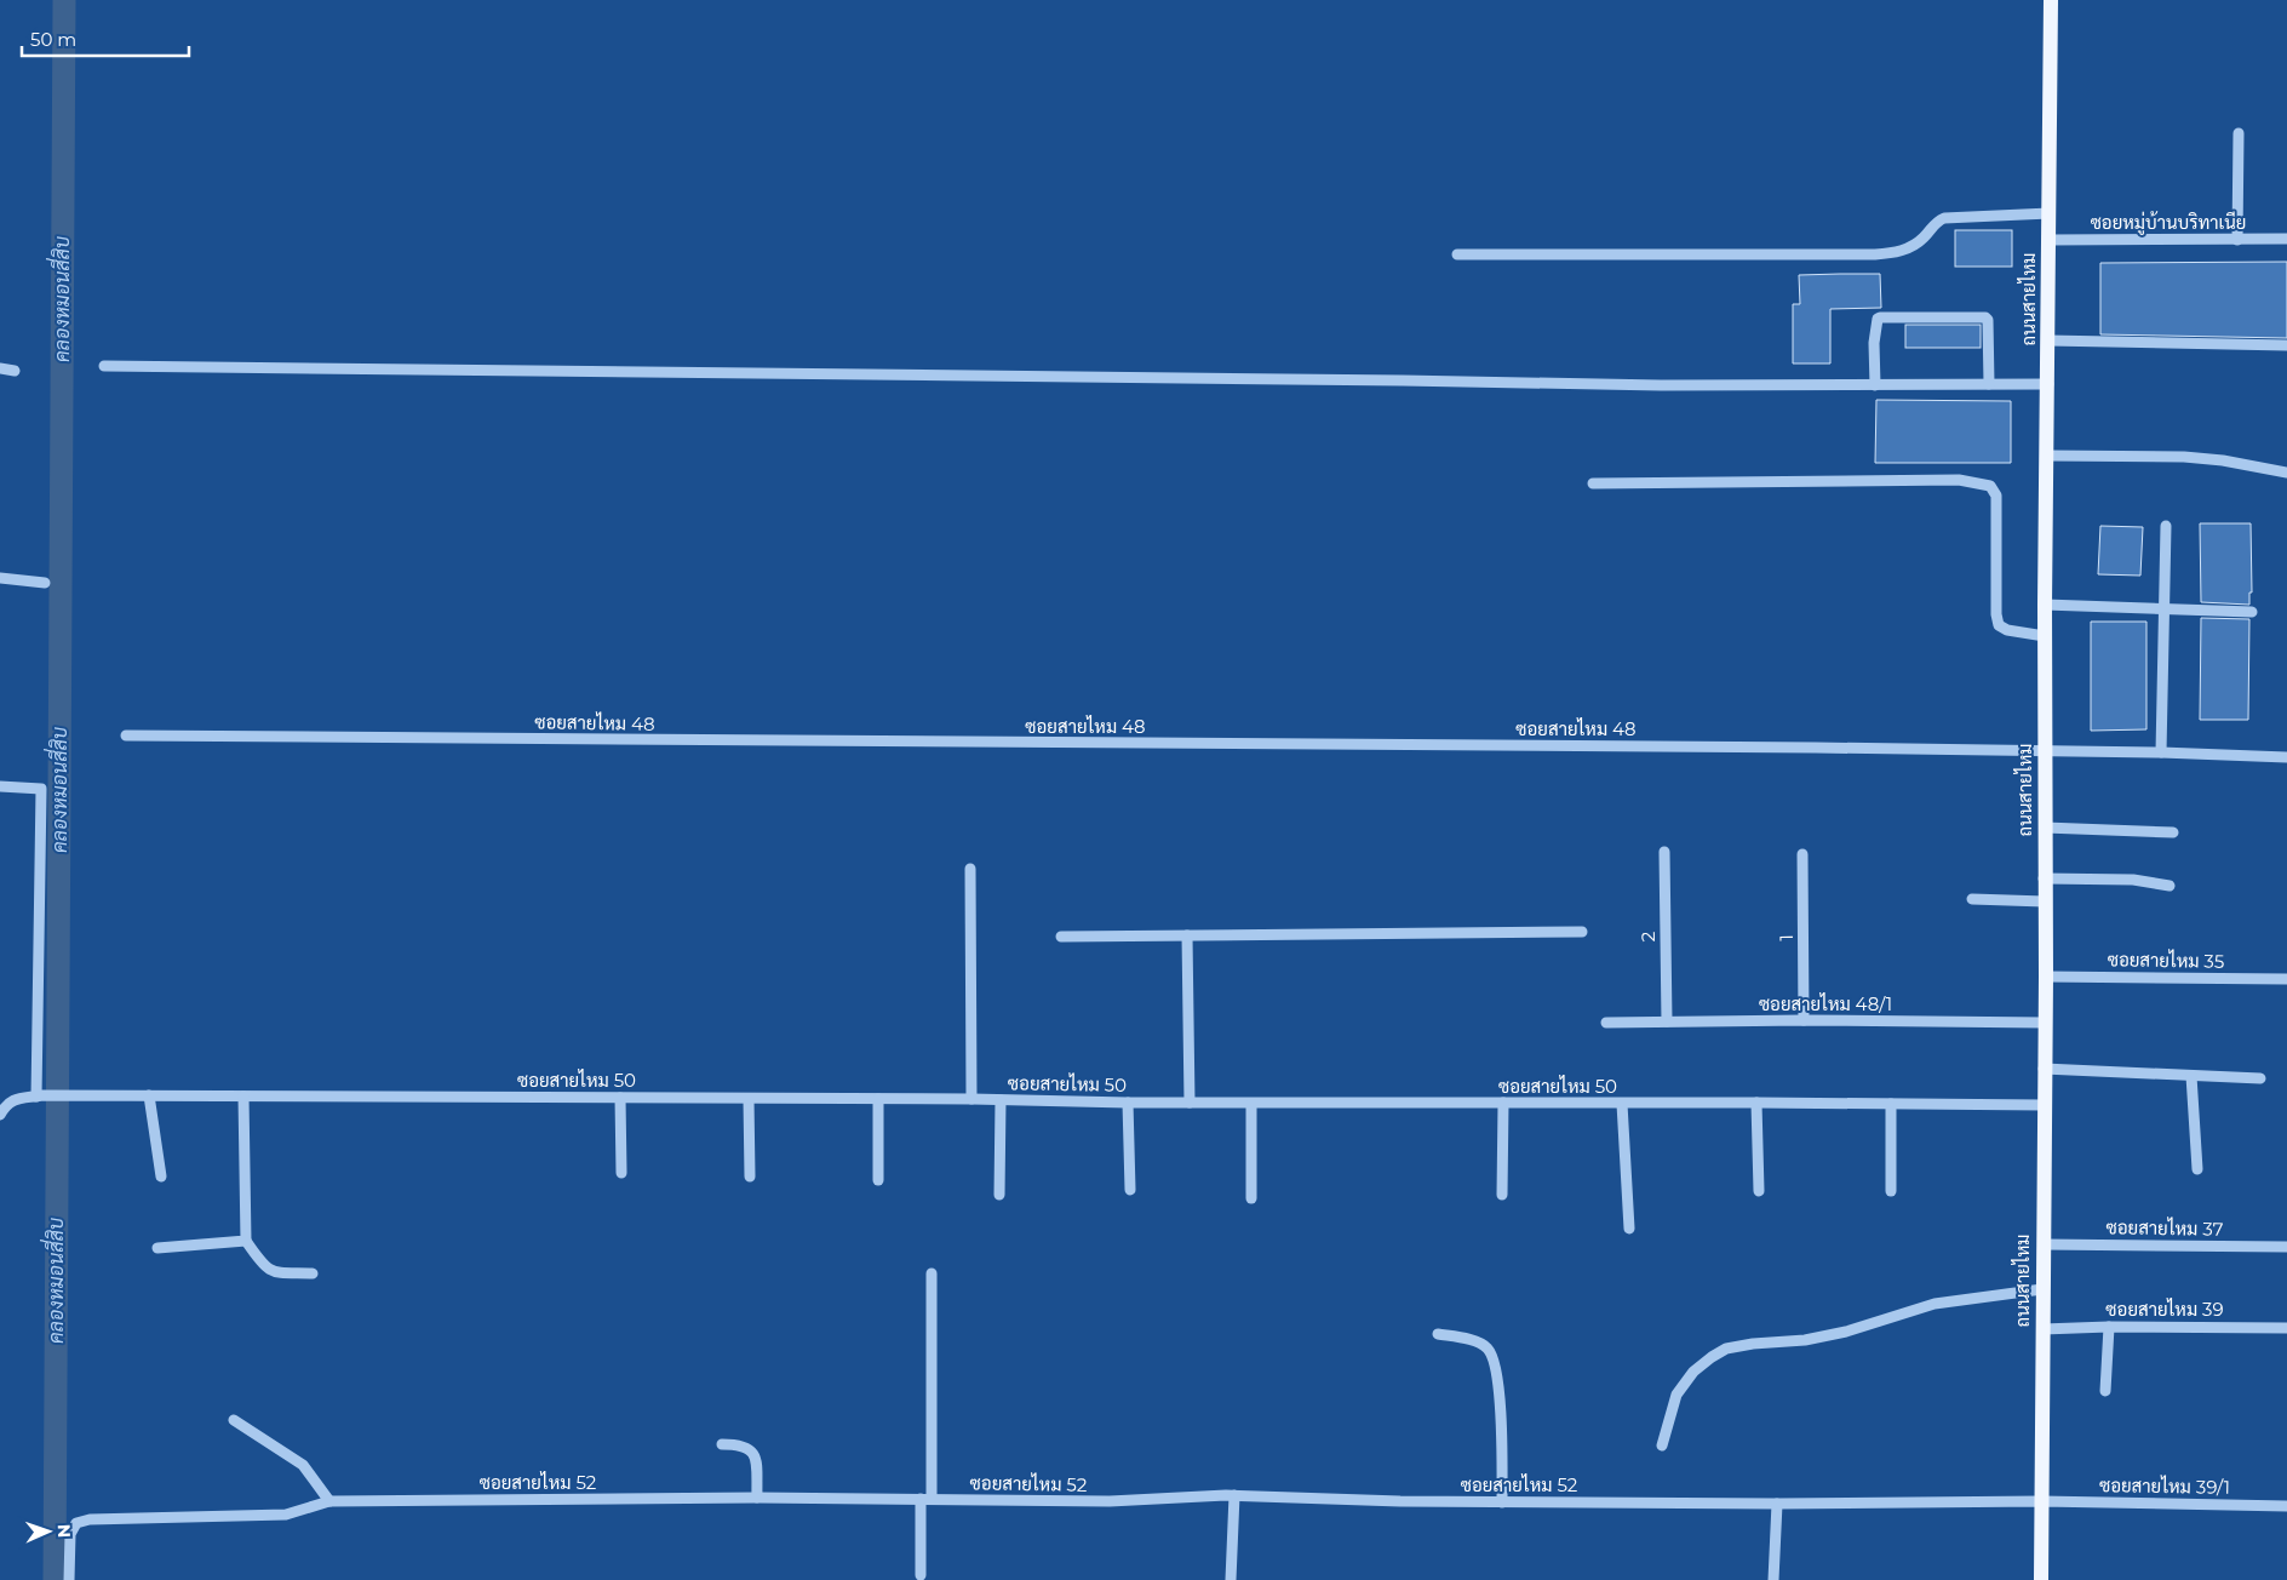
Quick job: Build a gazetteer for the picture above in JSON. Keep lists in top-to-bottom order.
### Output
{
  "streets": {
    "main road": ["ถนนสายไหม"],
    "street": [
      "ซอยหมู่บ้านบริทาเนีย",
      "ซอยสายไหม 48",
      "2",
      "1",
      "ซอยสายไหม 35",
      "ซอยสายไหม 48/1",
      "ซอยสายไหม 50",
      "ซอยสายไหม 37",
      "ซอยสายไหม 39",
      "ซอยสายไหม 52",
      "ซอยสายไหม 39/1"
    ]
  },
  "crossings": [
    ["ซอยหมู่บ้านบริทาเนีย", "ถนนสายไหม"],
    ["ถนนสายไหม", "ซอยสายไหม 48"],
    ["ถนนสายไหม", "ซอยสายไหม 35"],
    ["ถนนสายไหม", "ซอยสายไหม 48/1"],
    ["ถนนสายไหม", "ซอยสายไหม 50"],
    ["ถนนสายไหม", "ซอยสายไหม 37"],
    ["ถนนสายไหม", "ซอยสายไหม 39"],
    ["ถนนสายไหม", "ซอยสายไหม 52"],
    ["ถนนสายไหม", "ซอยสายไหม 39/1"],
    ["2", "ซอยสายไหม 48/1"],
    ["1", "ซอยสายไหม 48/1"],
    ["ซอยสายไหม 52", "ซอยสายไหม 39/1"]
  ],
  "water": ["คลองหมอนสี่สิบ"],
  "scale_bar": "50 m",
  "north": "right"
}
